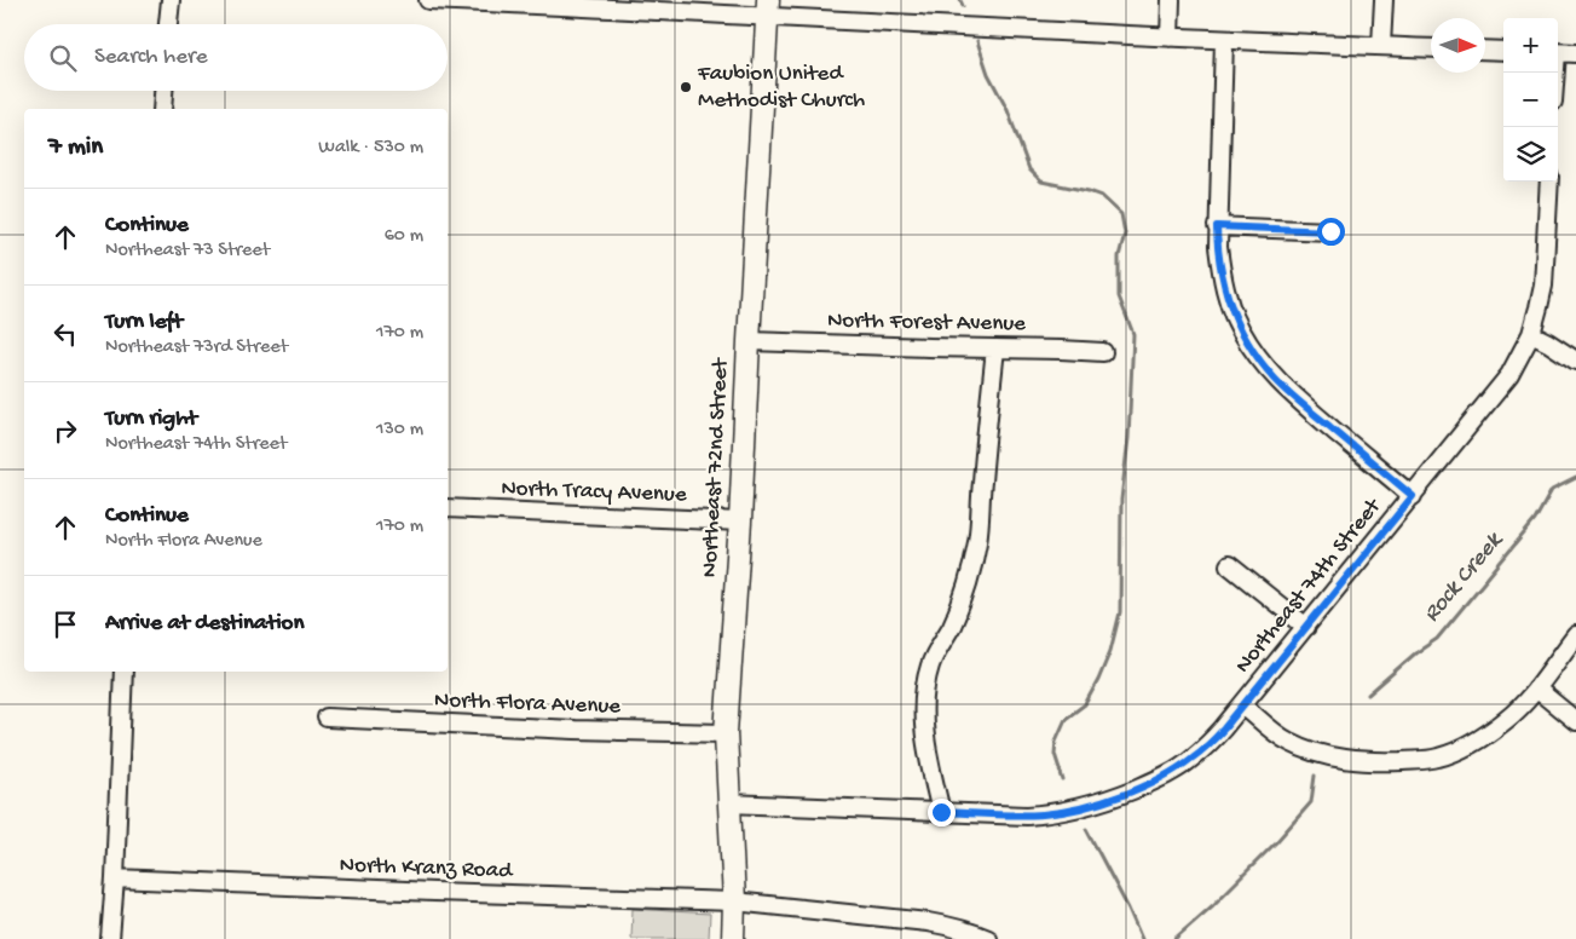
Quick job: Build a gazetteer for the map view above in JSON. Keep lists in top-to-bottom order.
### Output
{
  "streets": {
    "main road": ["Northeast 72nd Street"],
    "street": [
      "North Forest Avenue",
      "North Tracy Avenue",
      "Northeast 74th Street",
      "North Flora Avenue",
      "North Kranz Road"
    ]
  },
  "crossings": [
    ["North Forest Avenue", "Northeast 72nd Street"],
    ["Northeast 72nd Street", "North Tracy Avenue"],
    ["Northeast 72nd Street", "North Flora Avenue"],
    ["Northeast 72nd Street", "North Kranz Road"]
  ],
  "water": ["Rock Creek"],
  "places": ["Faubion United Methodist Church"],
  "north": "right",
  "page": {
    "map_buttons": ["+", "−"],
    "search": "Search here",
    "heading": ["7 min", "Walk · 530 m"],
    "list": [
      ["Continue", "Northeast 73 Street", "60 m"],
      ["Turn left", "Northeast 73rd Street", "170 m"],
      ["Turn right", "Northeast 74th Street", "130 m"],
      ["Continue", "North Flora Avenue", "170 m"],
      "Arrive at destination"
    ]
  }
}
